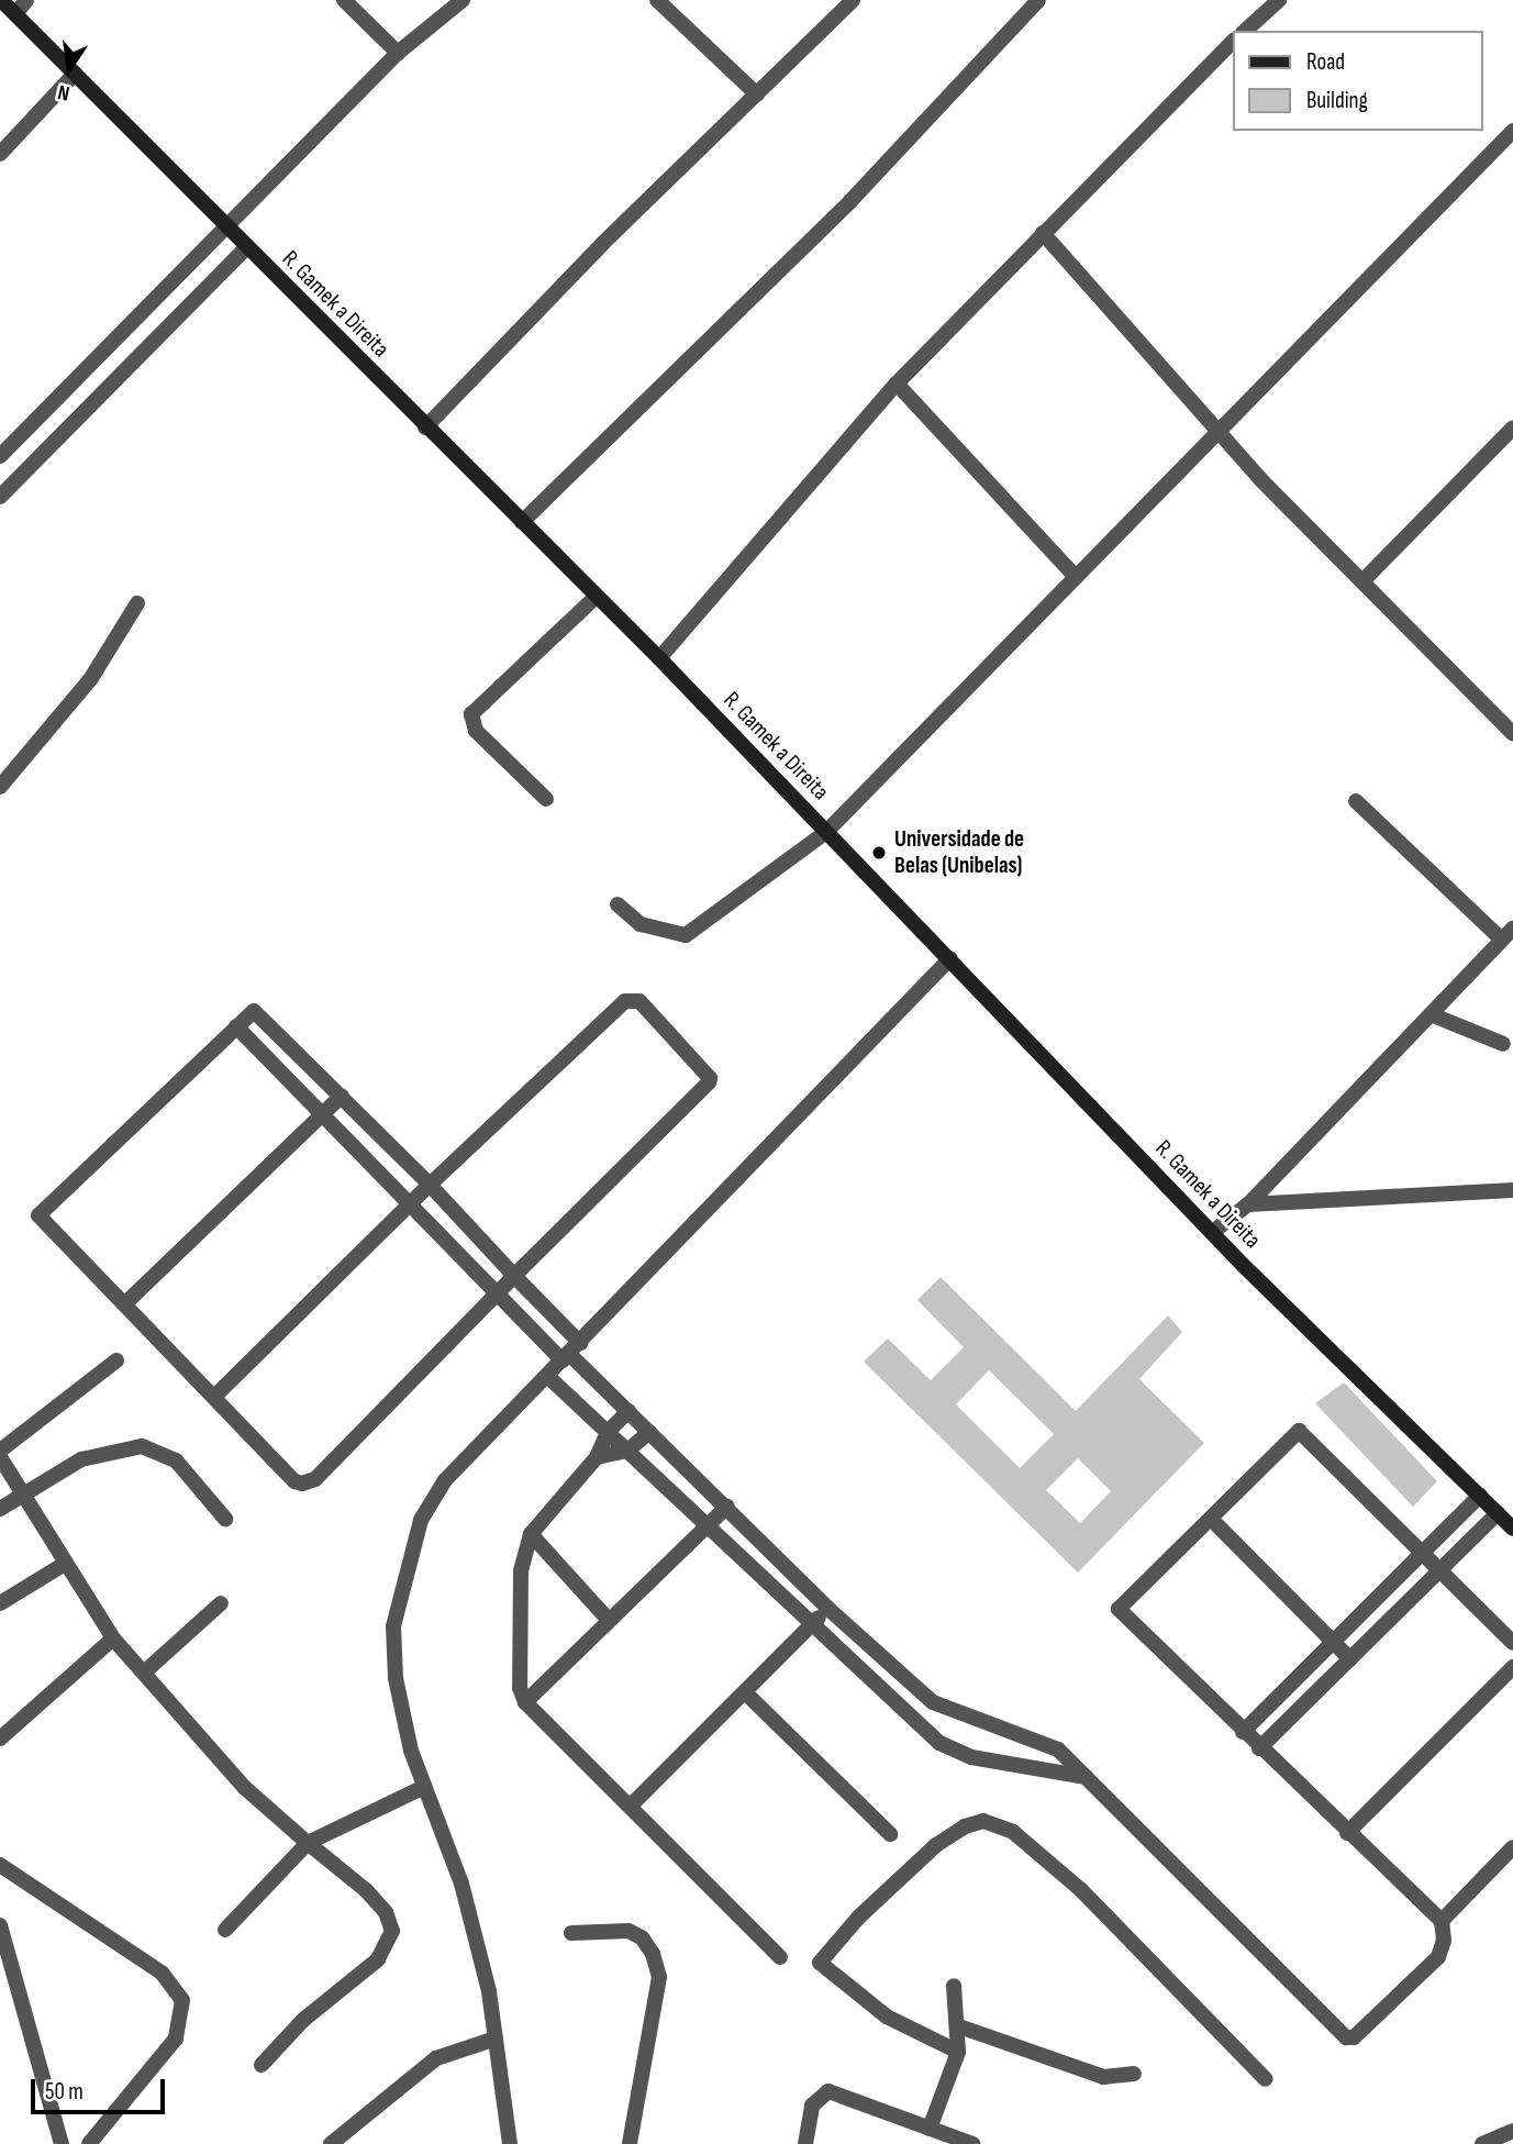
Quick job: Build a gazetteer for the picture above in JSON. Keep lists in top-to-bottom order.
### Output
{
  "streets": {
    "main road": ["R. Gamek a Direita"]
  },
  "places": ["Universidade de Belas (Unibelas)"],
  "legend": ["Road", "Building"],
  "scale_bar": "50 m",
  "north": "bottom"
}
